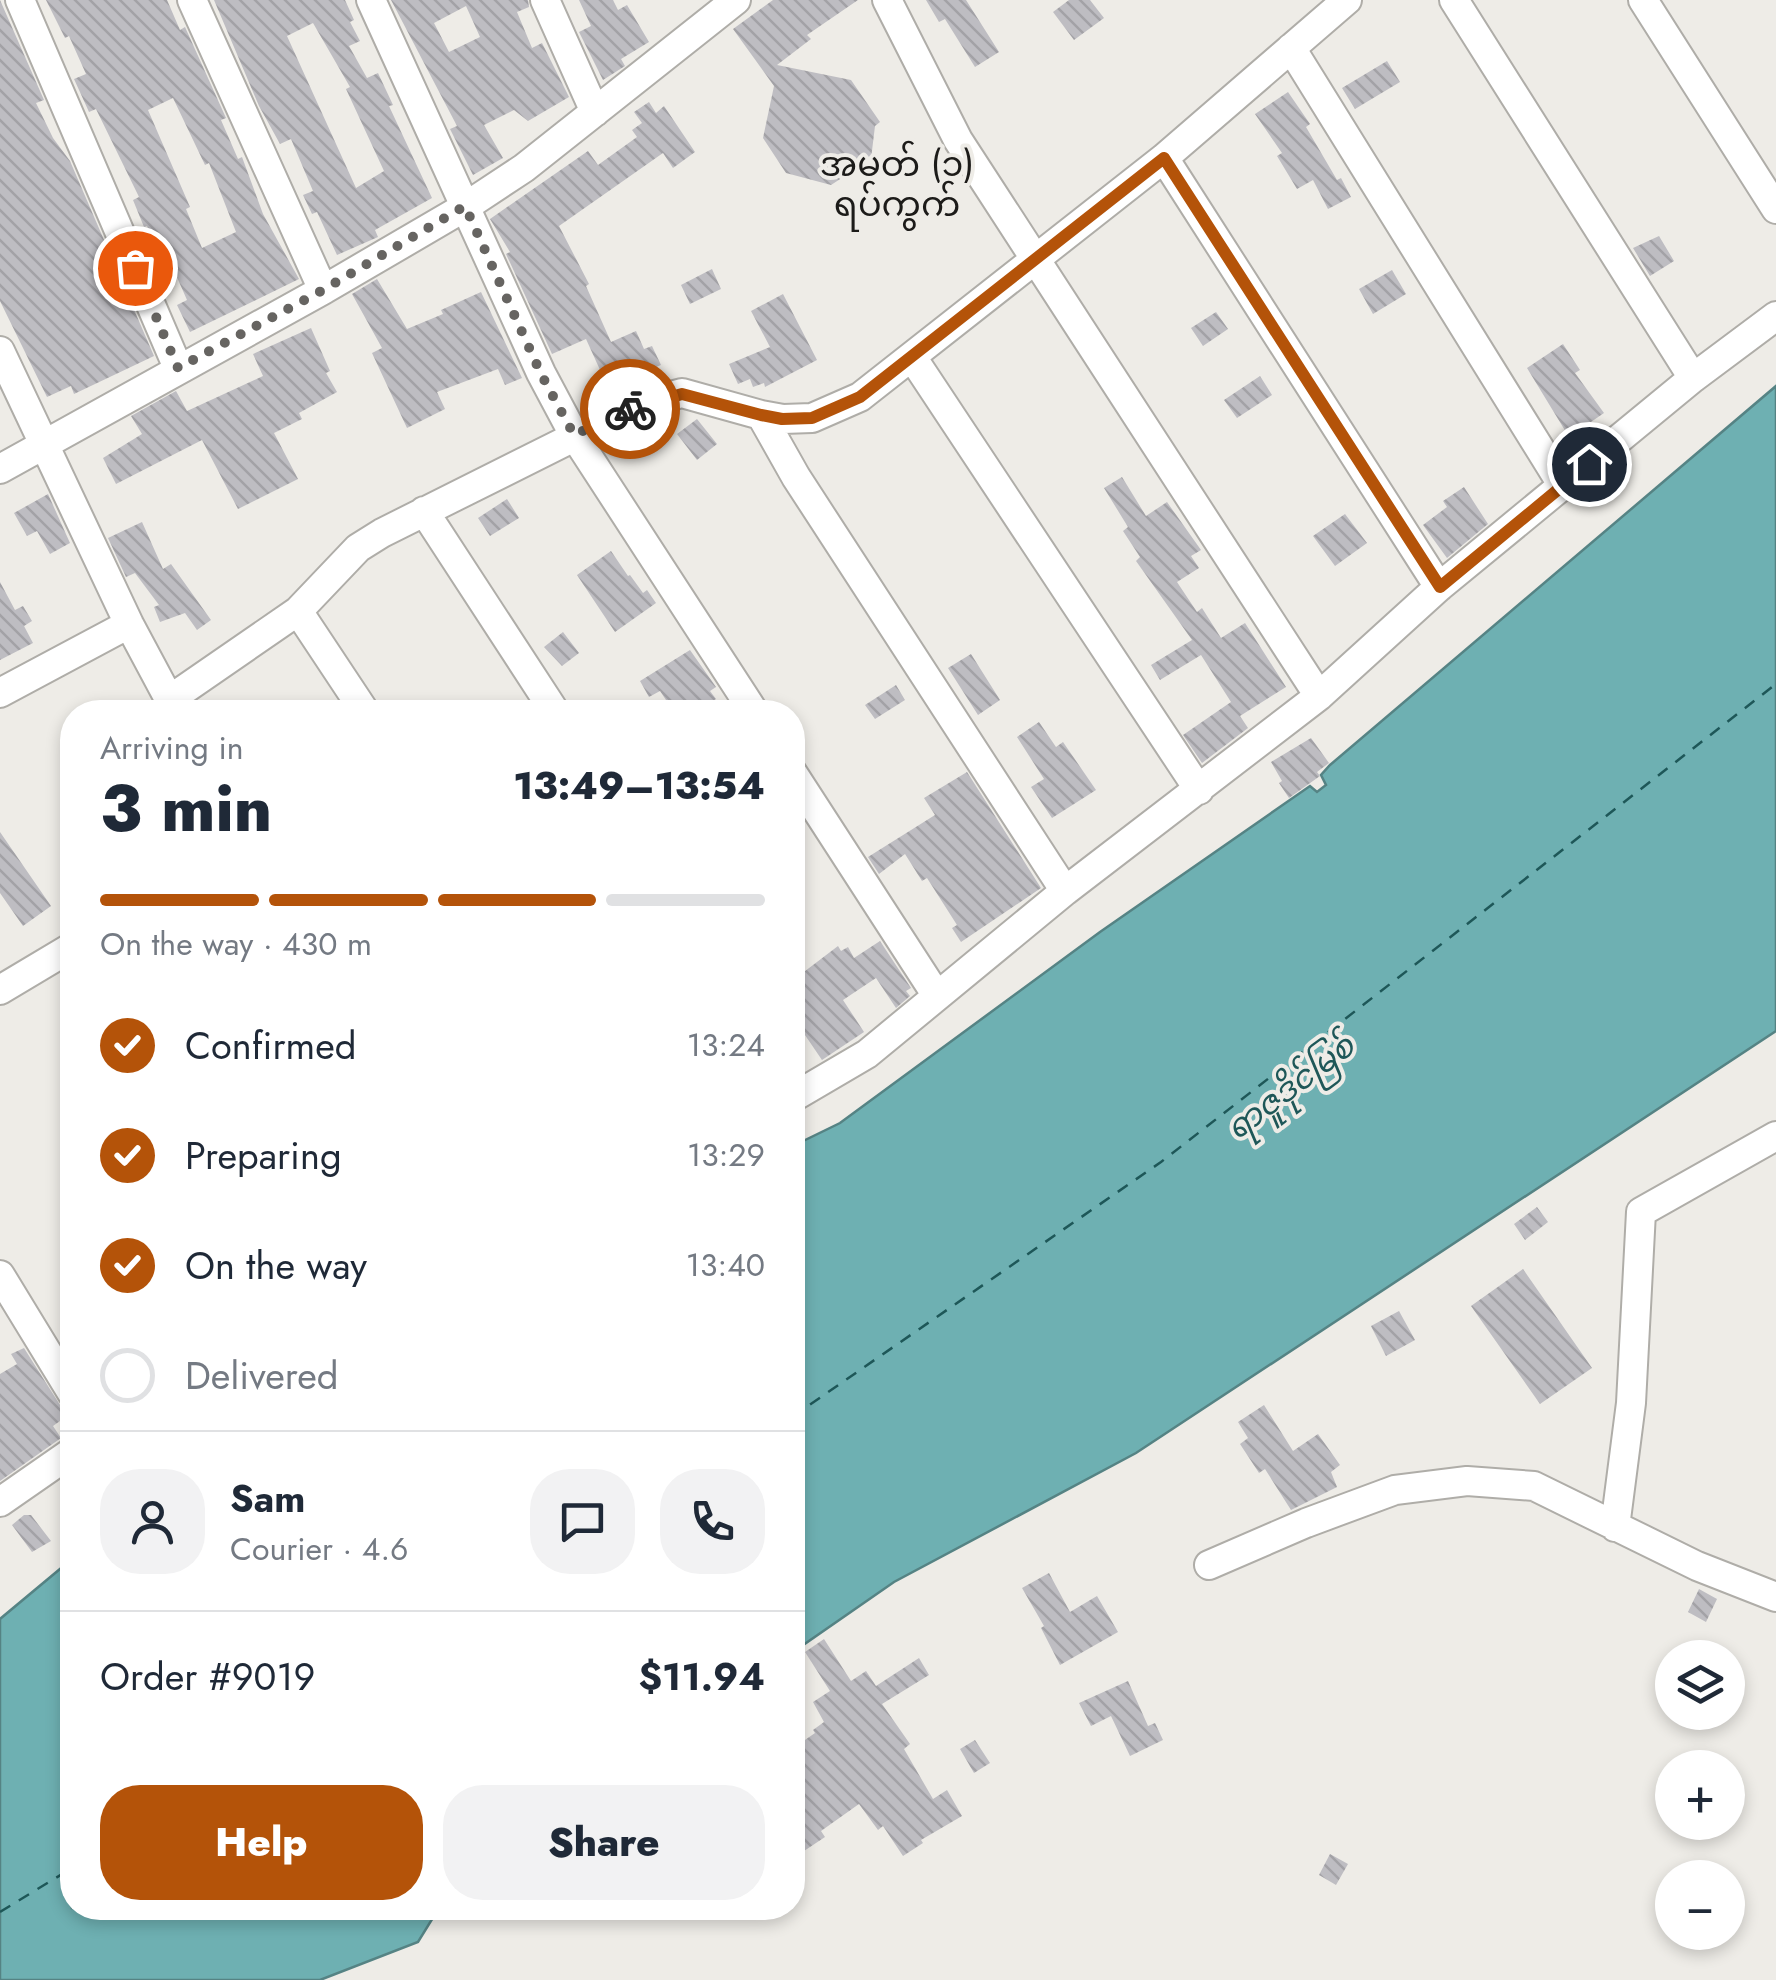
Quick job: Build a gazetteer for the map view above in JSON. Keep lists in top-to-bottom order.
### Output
{
  "districts": ["အမှတ် (၁) ရပ်ကွက်"],
  "water": ["ရာဇူဒိုင်မြစ်"],
  "page": {
    "heading": ["3 min", "Arriving in", "13:49–13:54"],
    "panel": [
      "Sam",
      "Courier · 4.6",
      "Order #9019",
      "$11.94"
    ],
    "bar": "On the way · 430 m",
    "list": [
      ["Confirmed", "13:24"],
      ["Preparing", "13:29"],
      ["On the way", "13:40"],
      "Delivered"
    ],
    "map_buttons": ["+", "−"],
    "buttons": ["Help", "Share"]
  }
}
